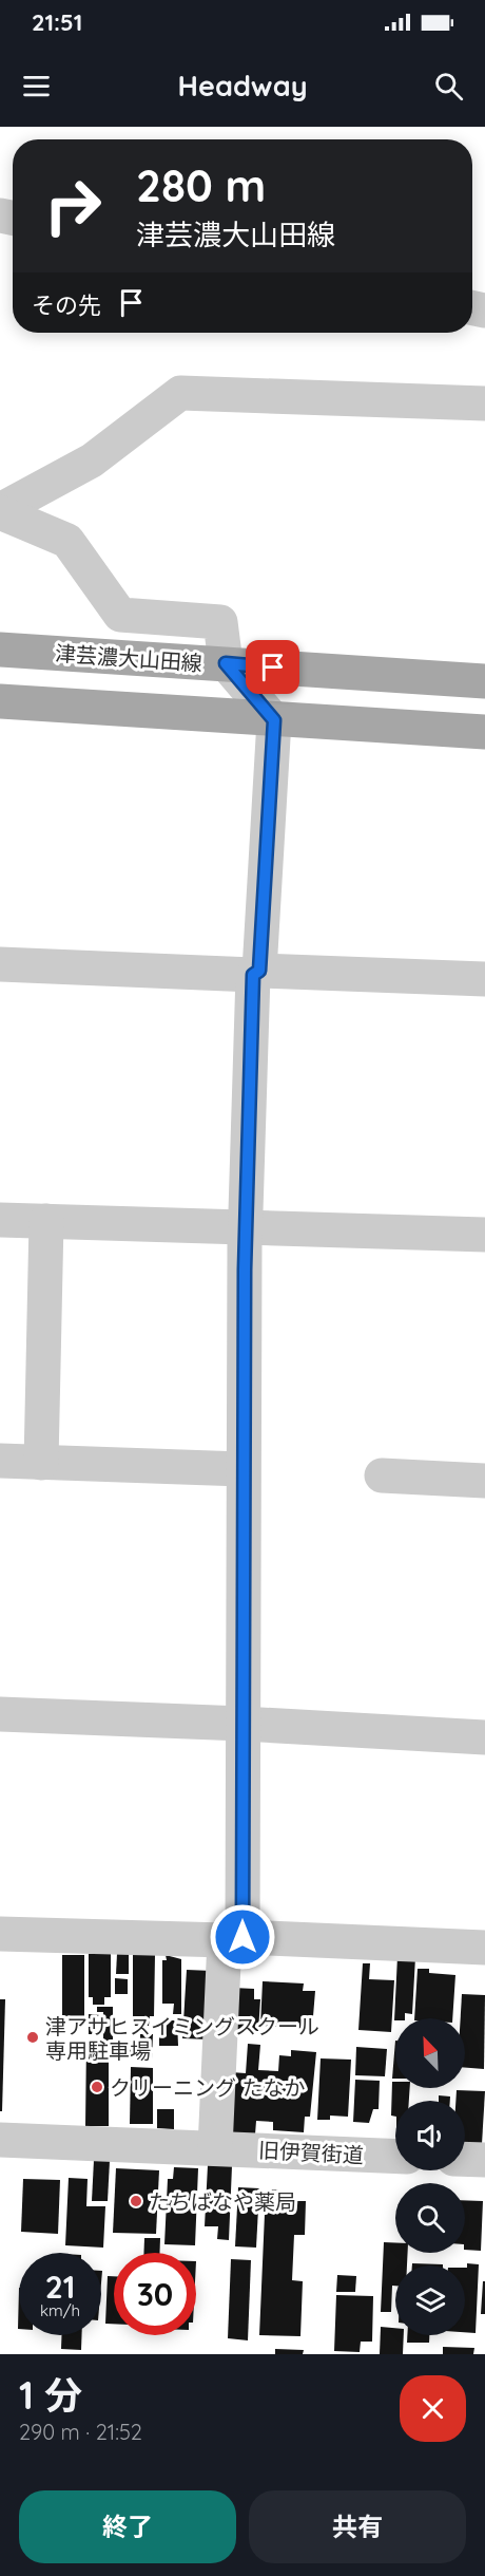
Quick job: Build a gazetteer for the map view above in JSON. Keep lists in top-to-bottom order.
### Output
{
  "streets": {
    "main road": ["津芸濃大山田線"],
    "street": ["旧伊賀街道"]
  },
  "places": ["津アサヒスイミングスクール 専用駐車場", "クリーニング たなか", "たちばなや薬局"],
  "north": "top left",
  "page": {
    "status": "21:51",
    "header": "Headway",
    "turn": ["280 m", "津芸濃大山田線"],
    "then": "その先",
    "speed": "21 km/h",
    "limit": "30",
    "heading": ["1 分", "290 m · 21:52"],
    "buttons": ["終了", "共有"]
  }
}
